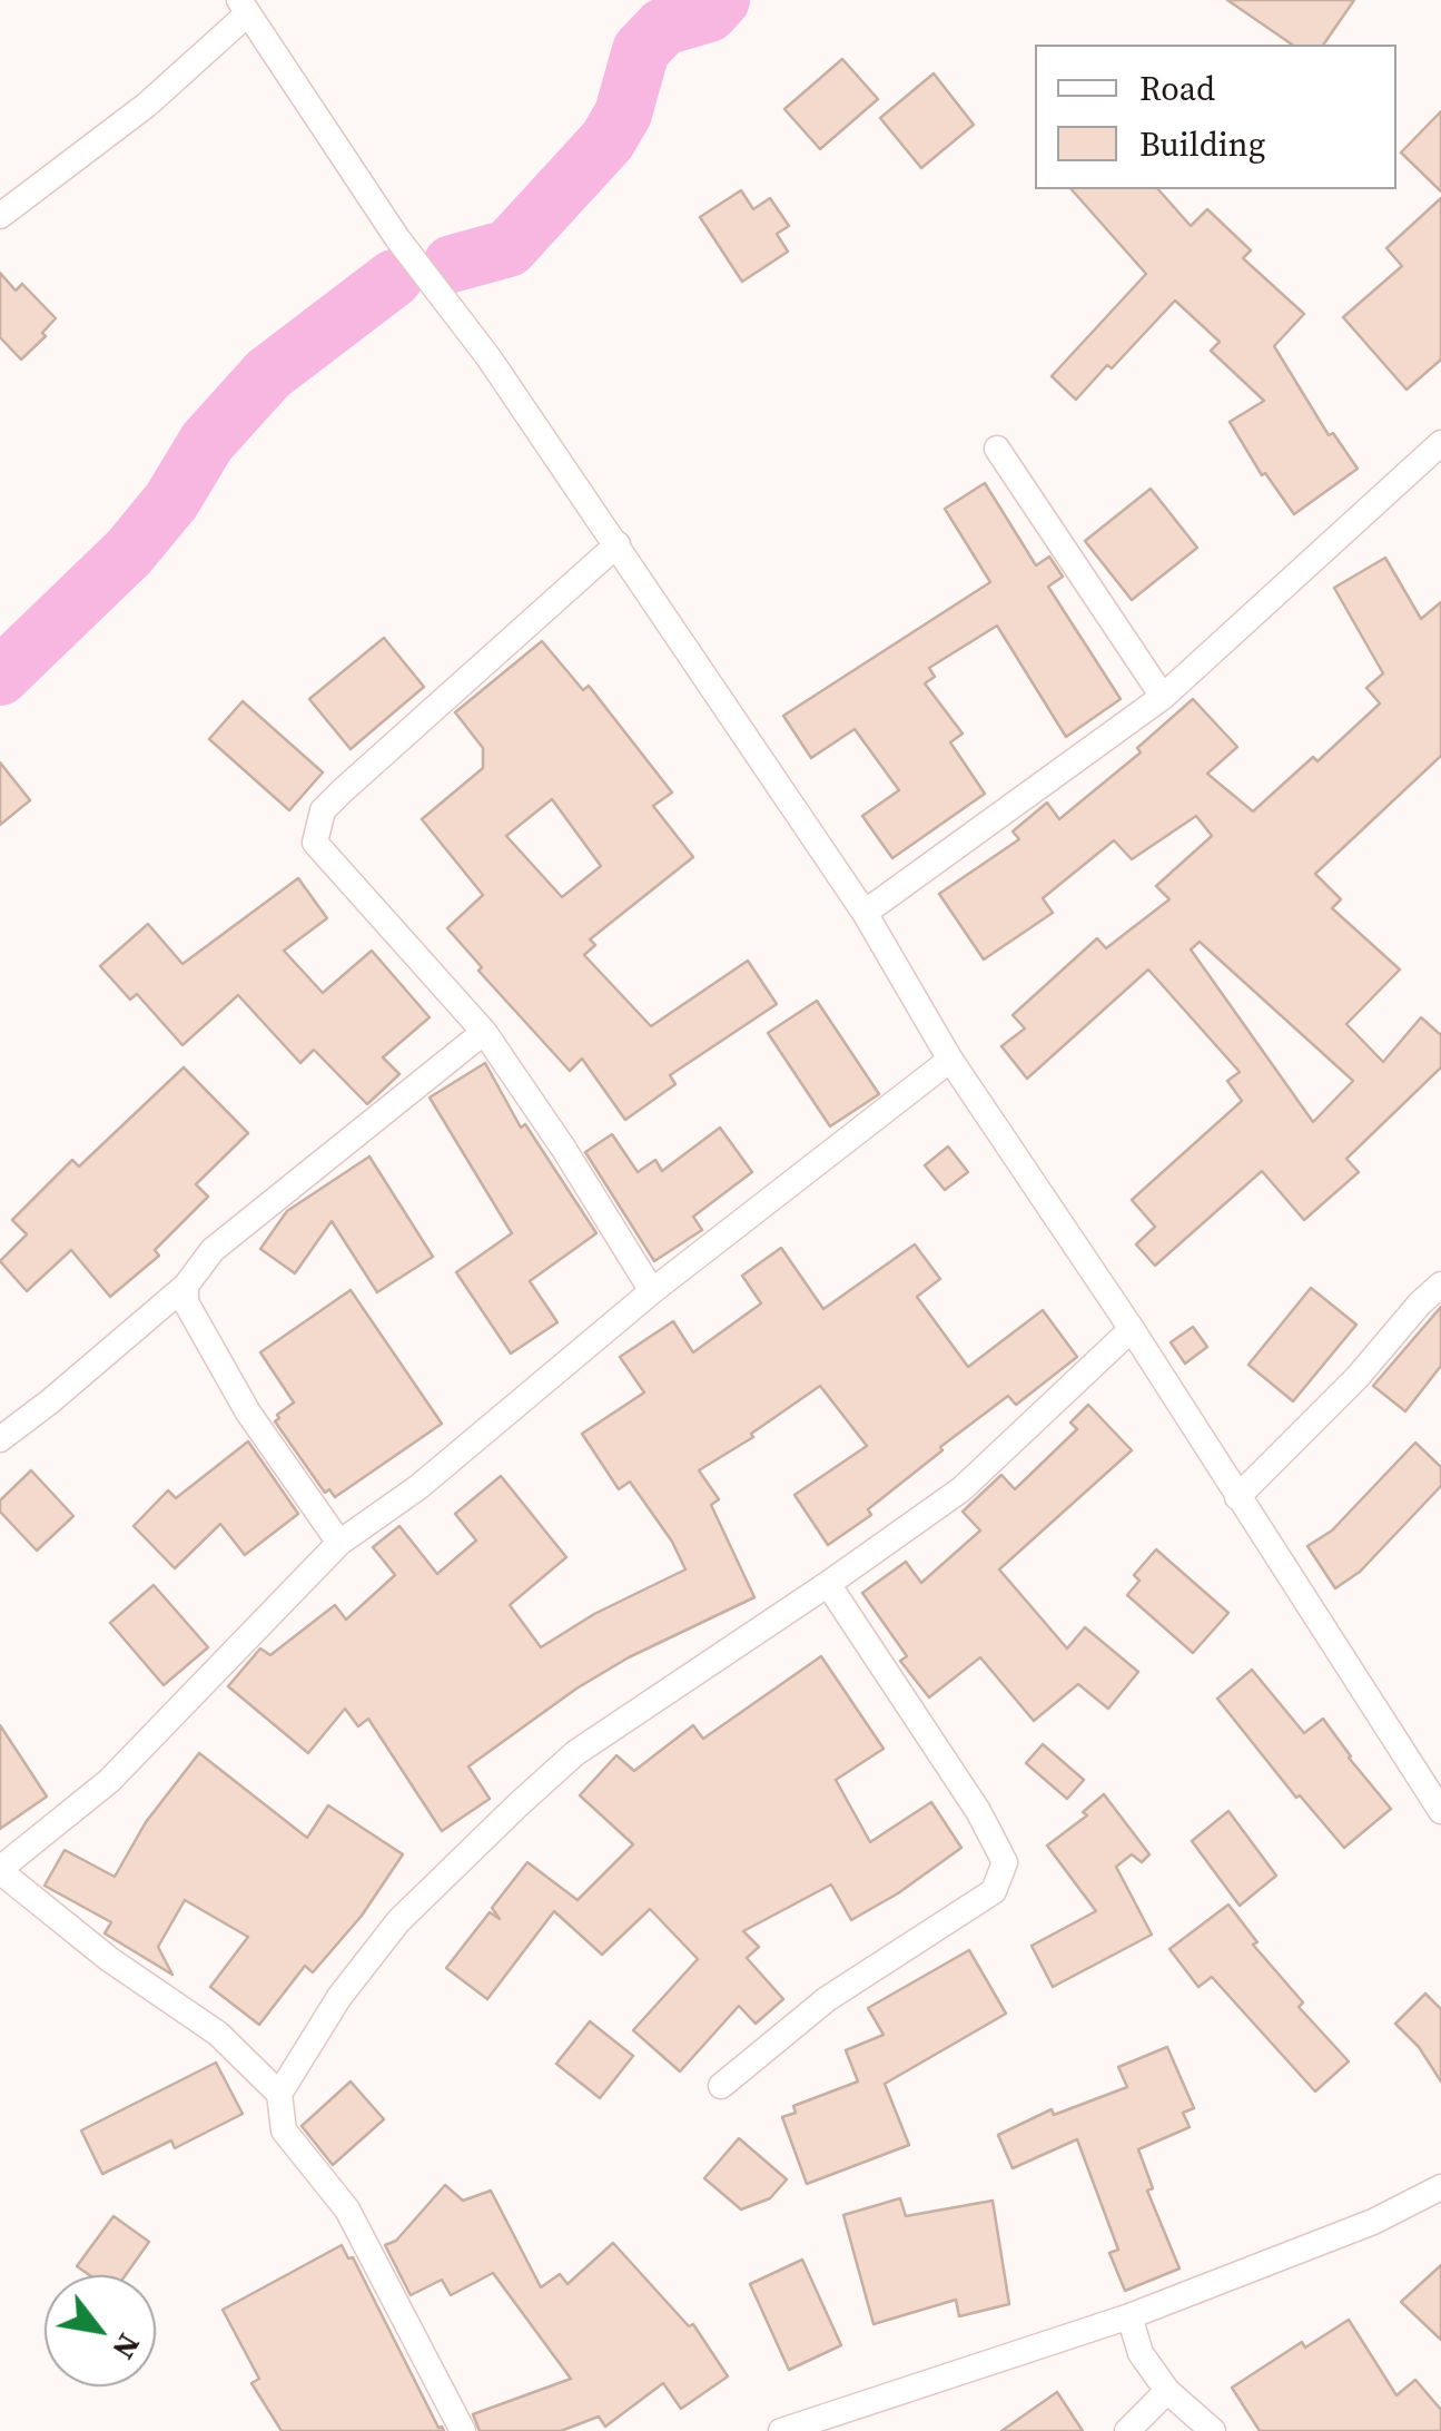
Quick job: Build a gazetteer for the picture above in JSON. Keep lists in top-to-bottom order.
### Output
{
  "legend": ["Road", "Building"],
  "north": "bottom right"
}
